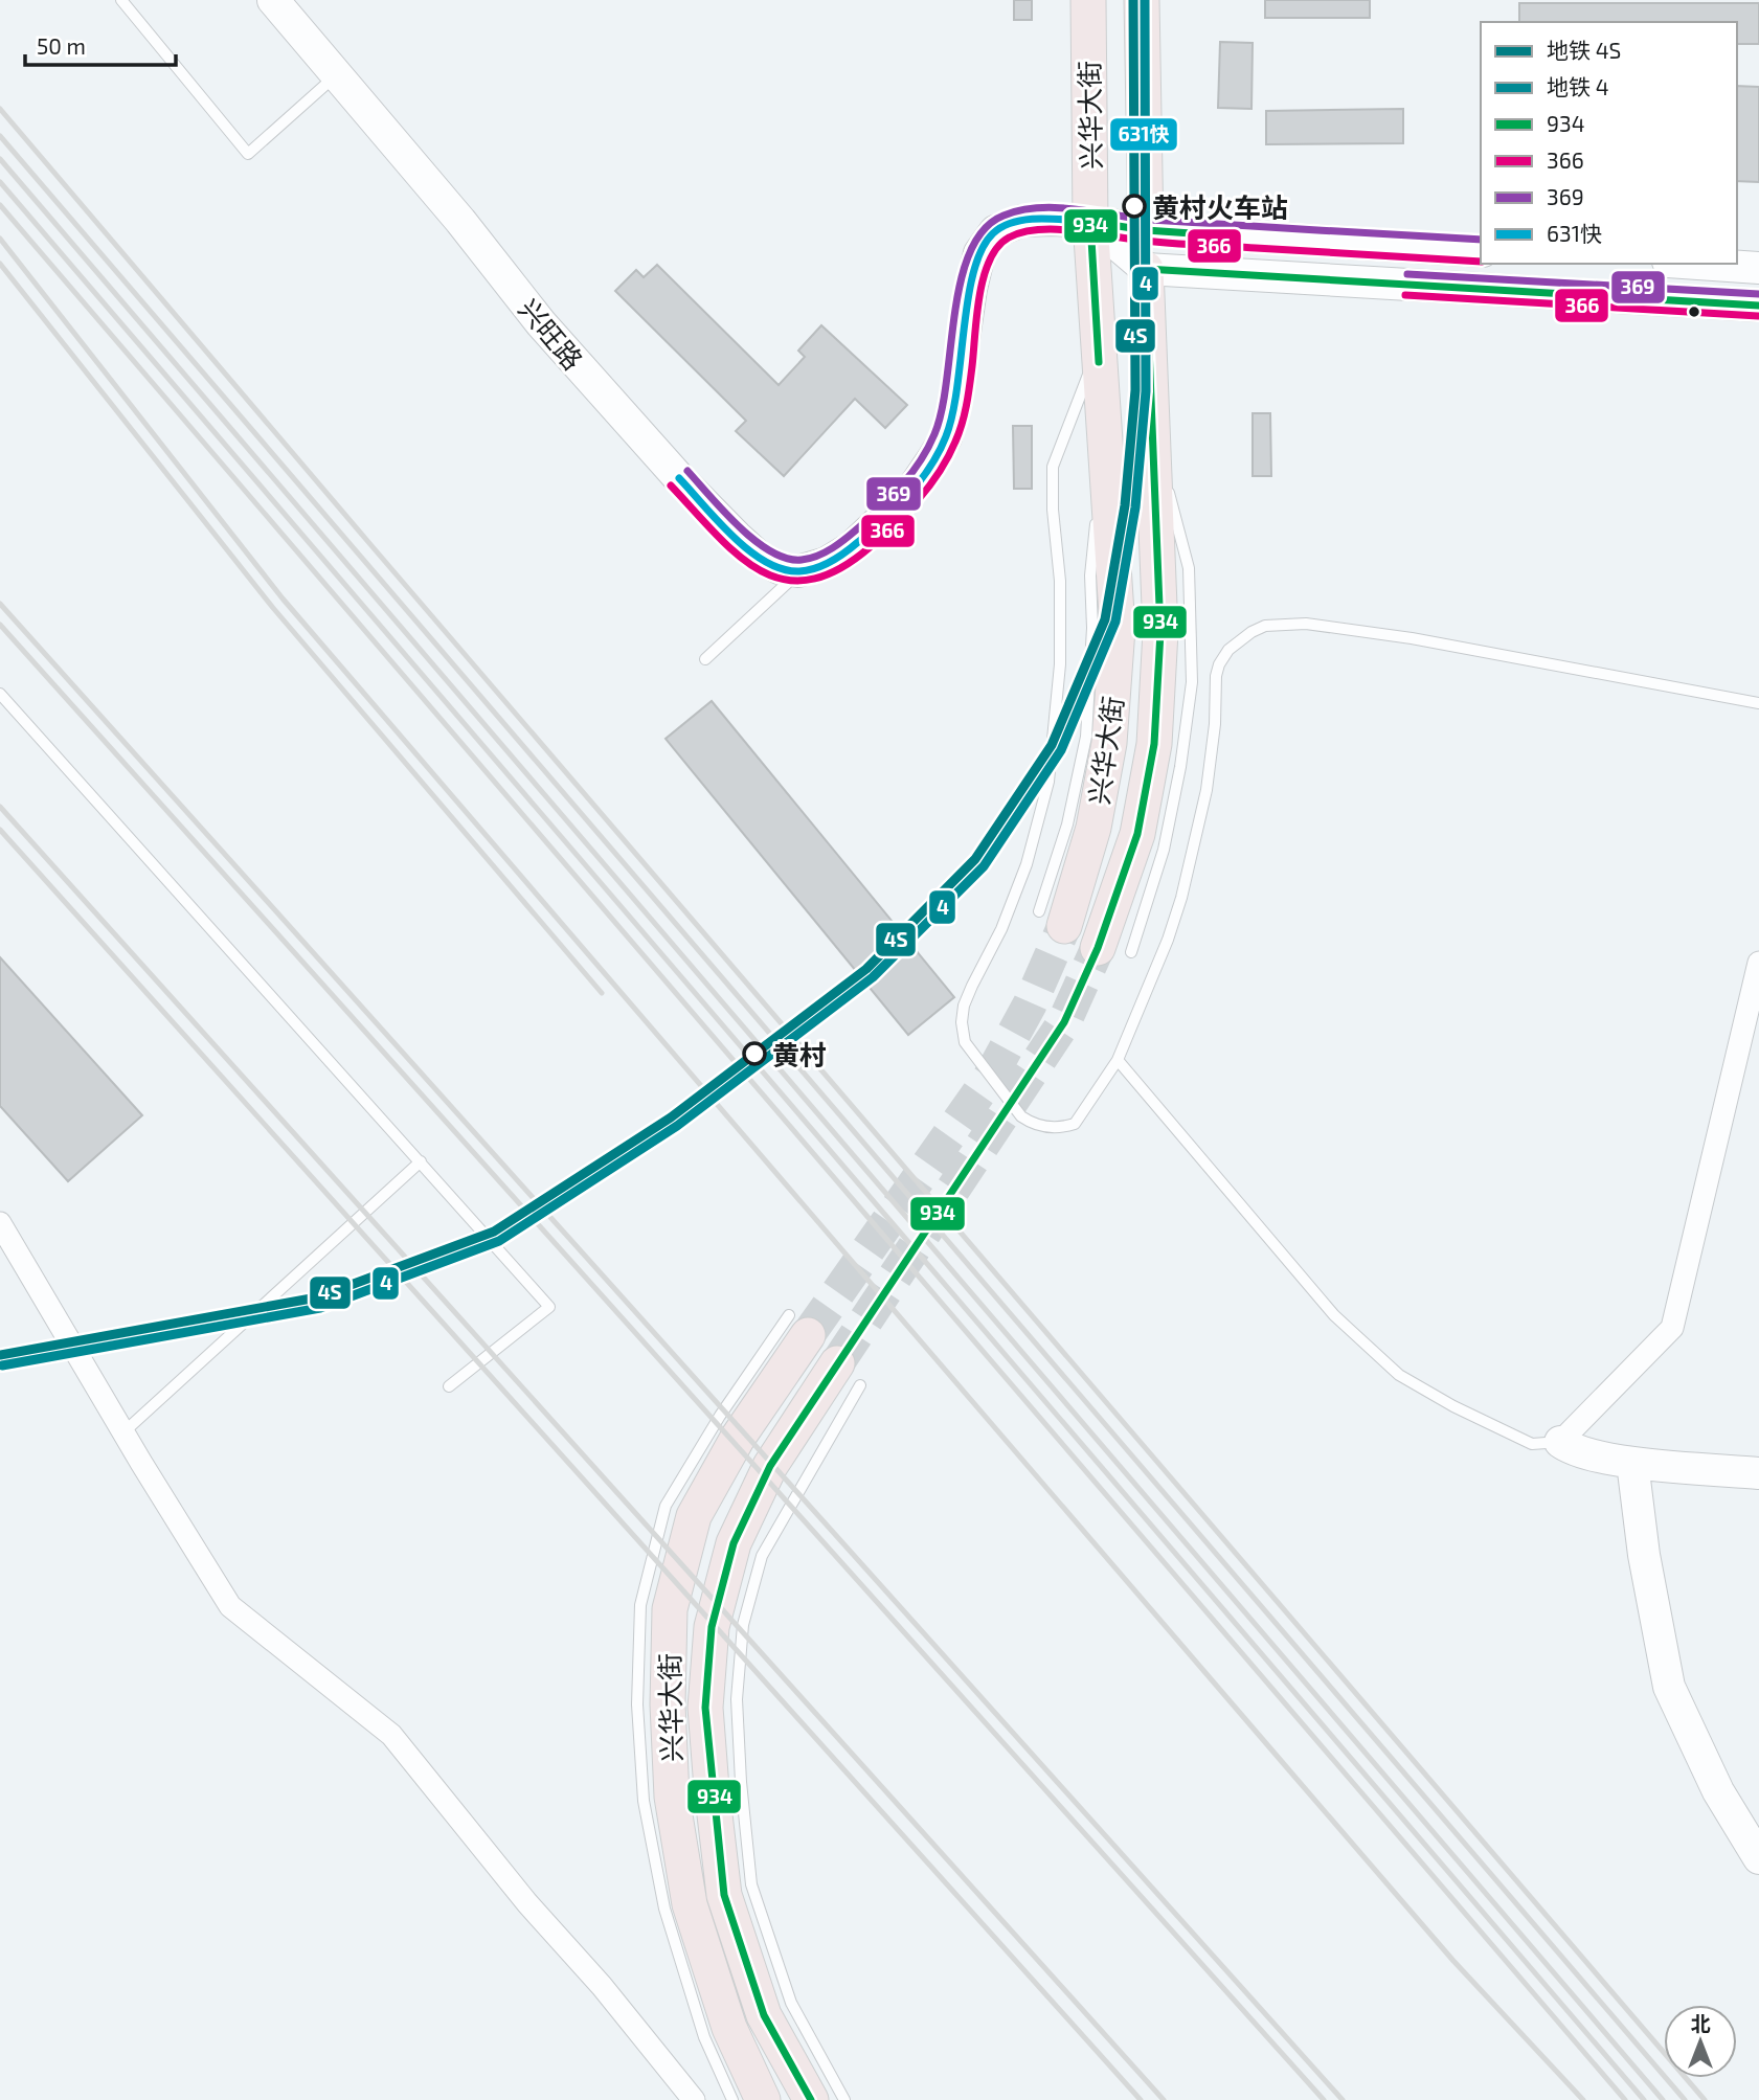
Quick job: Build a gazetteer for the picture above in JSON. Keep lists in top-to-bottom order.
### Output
{
  "streets": {
    "main road": ["兴华大街", "兴旺路"]
  },
  "places": ["黄村火车站", "黄村"],
  "lines": [
    "metro line 4S",
    "metro line 4",
    "transit line 631快",
    "transit line 369",
    "transit line 934",
    "transit line 366"
  ],
  "legend": [
    "地铁 4S",
    "地铁 4",
    "934",
    "366",
    "369",
    "631快"
  ],
  "scale_bar": "50 m",
  "north": "top"
}
